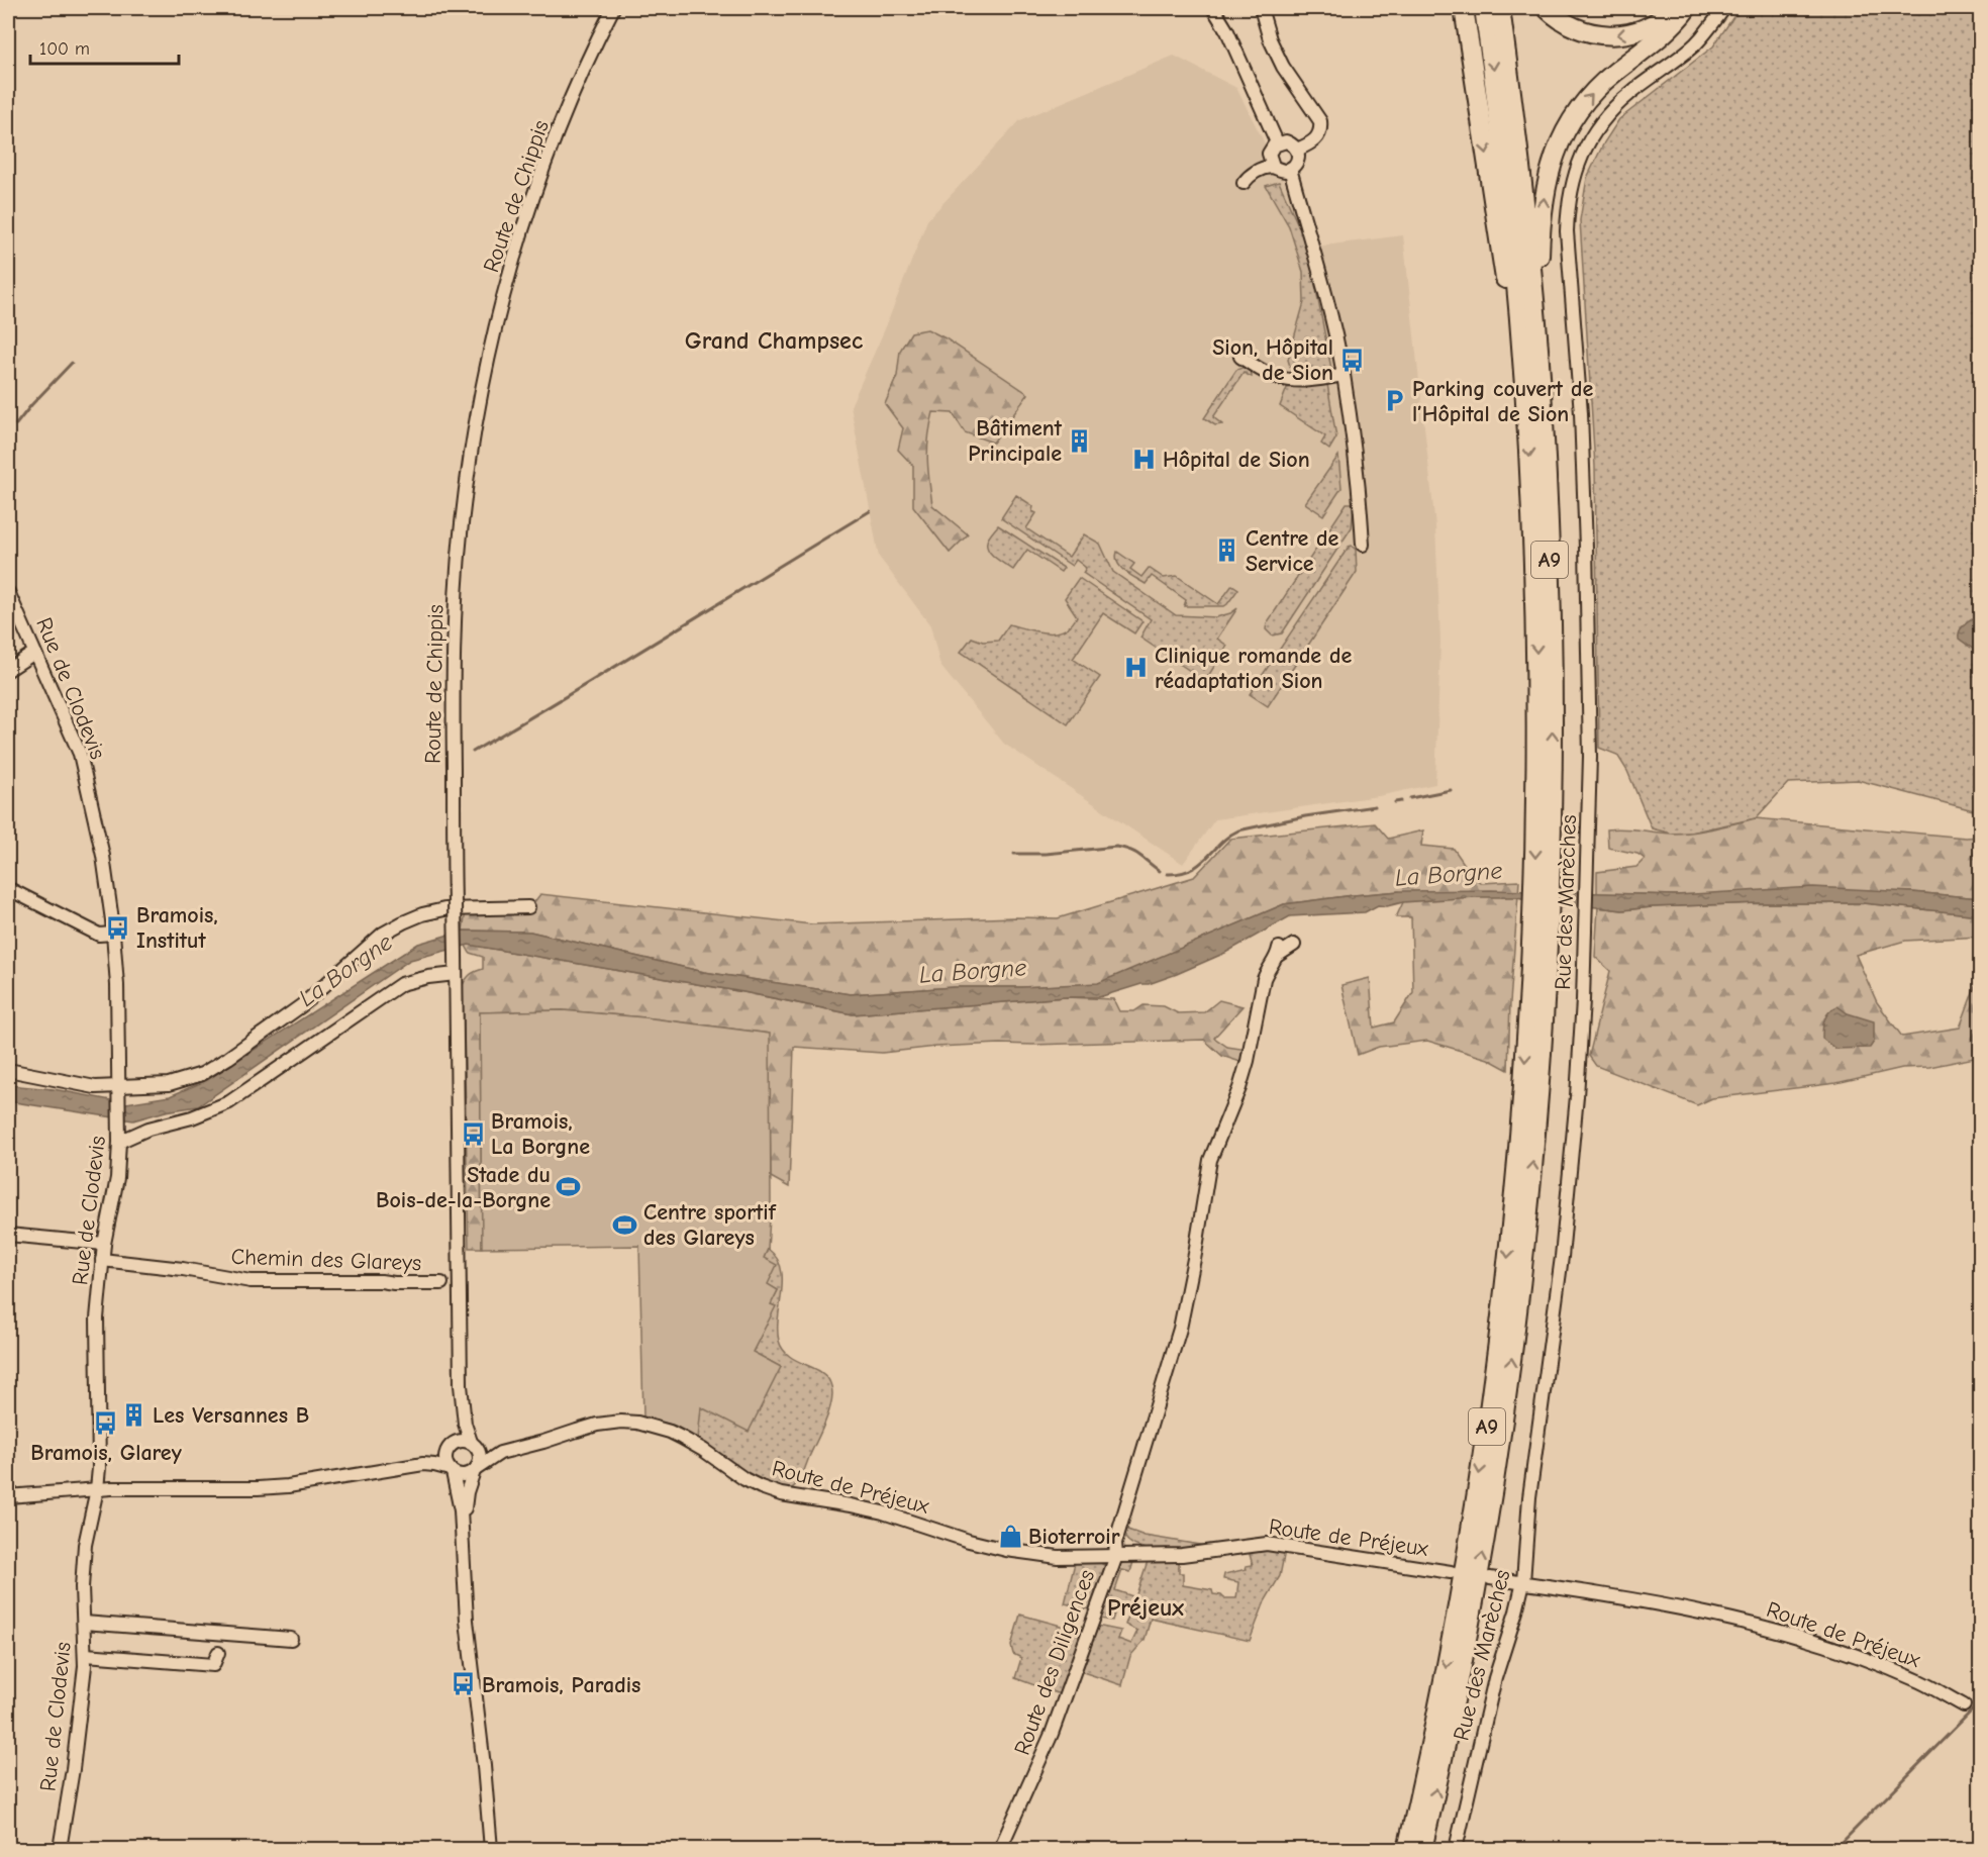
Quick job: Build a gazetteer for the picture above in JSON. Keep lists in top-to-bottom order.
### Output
{
  "streets": {
    "highway": ["A9"],
    "street": [
      "Route de Chippis",
      "Rue de Clodevis",
      "Rue des Marèches",
      "Chemin des Glareys",
      "Route de Préjeux",
      "Route des Diligences"
    ]
  },
  "crossings": [
    ["Route de Chippis", "Route de Préjeux"],
    ["Rue de Clodevis", "Chemin des Glareys"],
    ["Rue des Marèches", "Route de Préjeux"],
    ["Route de Préjeux", "Route des Diligences"]
  ],
  "districts": ["Grand Champsec", "Préjeux"],
  "water": ["La Borgne"],
  "places": {
    "bus stop": [
      "Sion, Hôpital de Sion",
      "Bramois, Institut",
      "Bramois, La Borgne",
      "Bramois, Glarey",
      "Bramois, Paradis"
    ],
    "parking": ["Parking couvert de l’Hôpital de Sion"],
    "building": ["Bâtiment Principale", "Centre de Service", "Les Versannes B"],
    "hospital": ["Hôpital de Sion", "Clinique romande de réadaptation Sion"],
    "sports": ["Stade du Bois-de-la-Borgne", "Centre sportif des Glareys"],
    "shop": ["Bioterroir"]
  },
  "scale_bar": "100 m"
}
